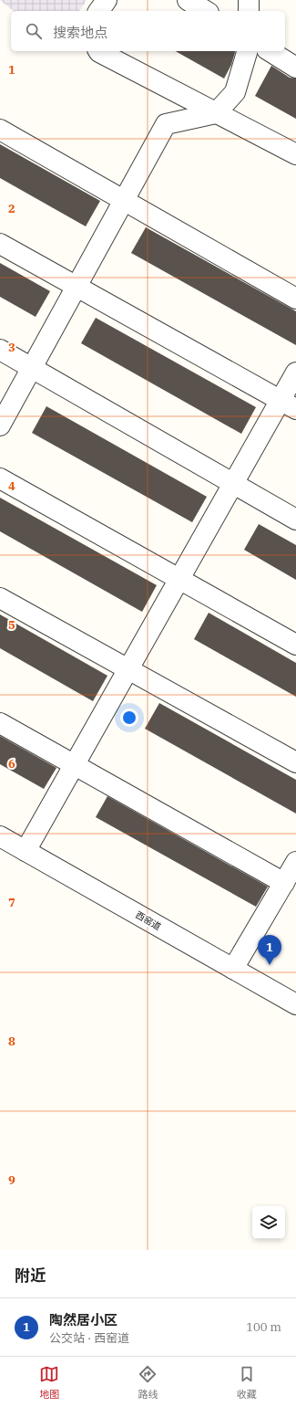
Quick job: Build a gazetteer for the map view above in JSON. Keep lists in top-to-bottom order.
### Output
{
  "streets": {
    "street": ["西窑道"]
  },
  "page": {
    "search": "搜索地点",
    "pins": "1",
    "heading": "附近",
    "list": [
      {
        "mark": "1",
        "name": "陶然居小区",
        "note": "公交站 · 西窑道",
        "value": "100 m"
      }
    ],
    "nav": ["地图", "路线", "收藏"]
  },
  "grid": {
    "rows": [
      "1",
      "2",
      "3",
      "4",
      "5",
      "6",
      "7",
      "8",
      "9"
    ]
  }
}
